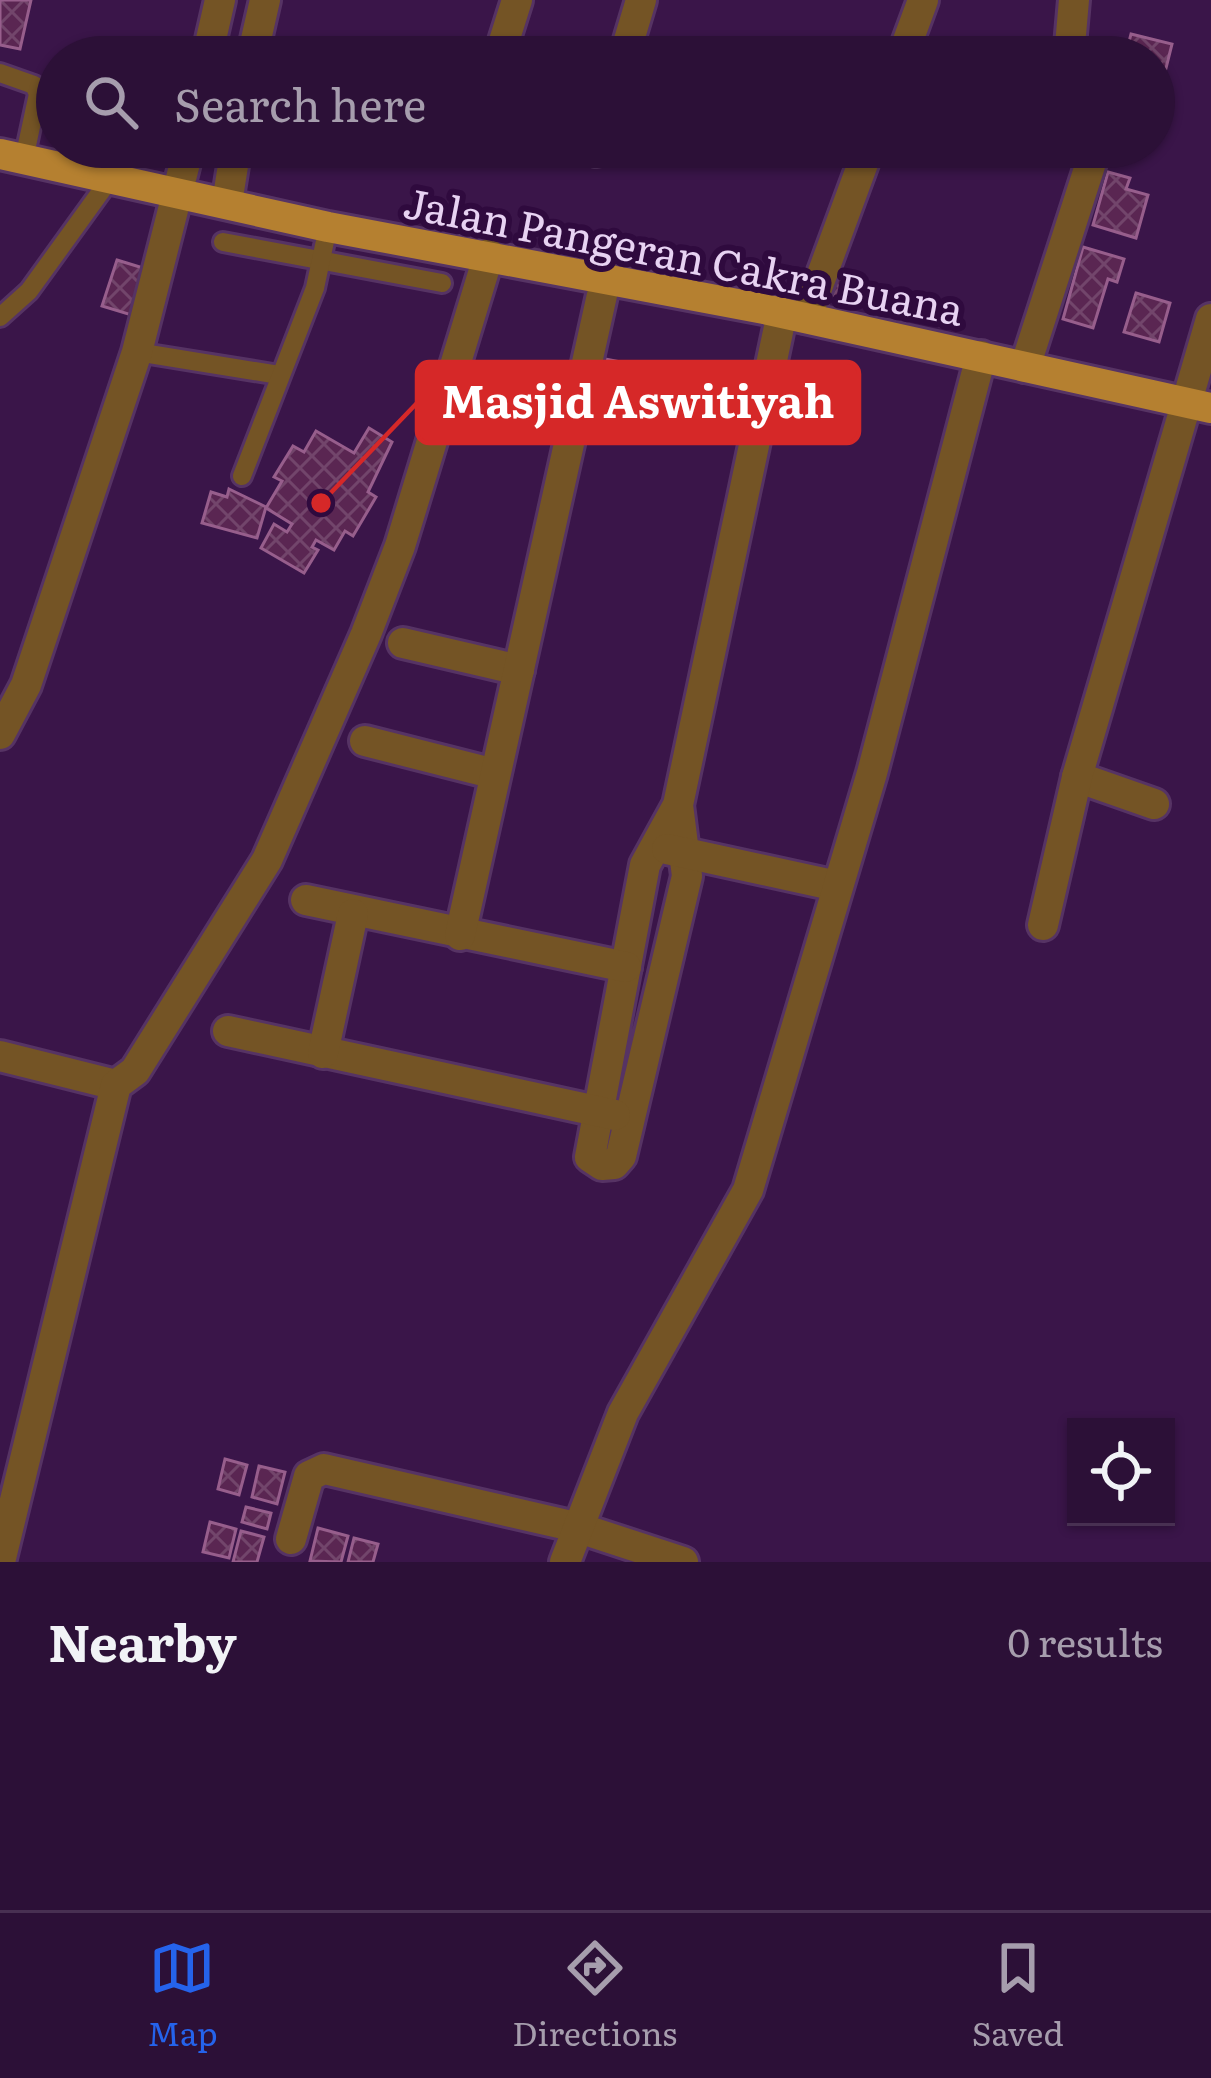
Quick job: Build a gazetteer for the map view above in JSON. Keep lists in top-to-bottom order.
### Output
{
  "streets": {
    "main road": ["Jalan Pangeran Cakra Buana"]
  },
  "places": ["Masjid Aswitiyah"],
  "page": {
    "search": "Search here",
    "heading": ["Nearby", "0 results"],
    "nav": ["Map", "Directions", "Saved"]
  }
}
